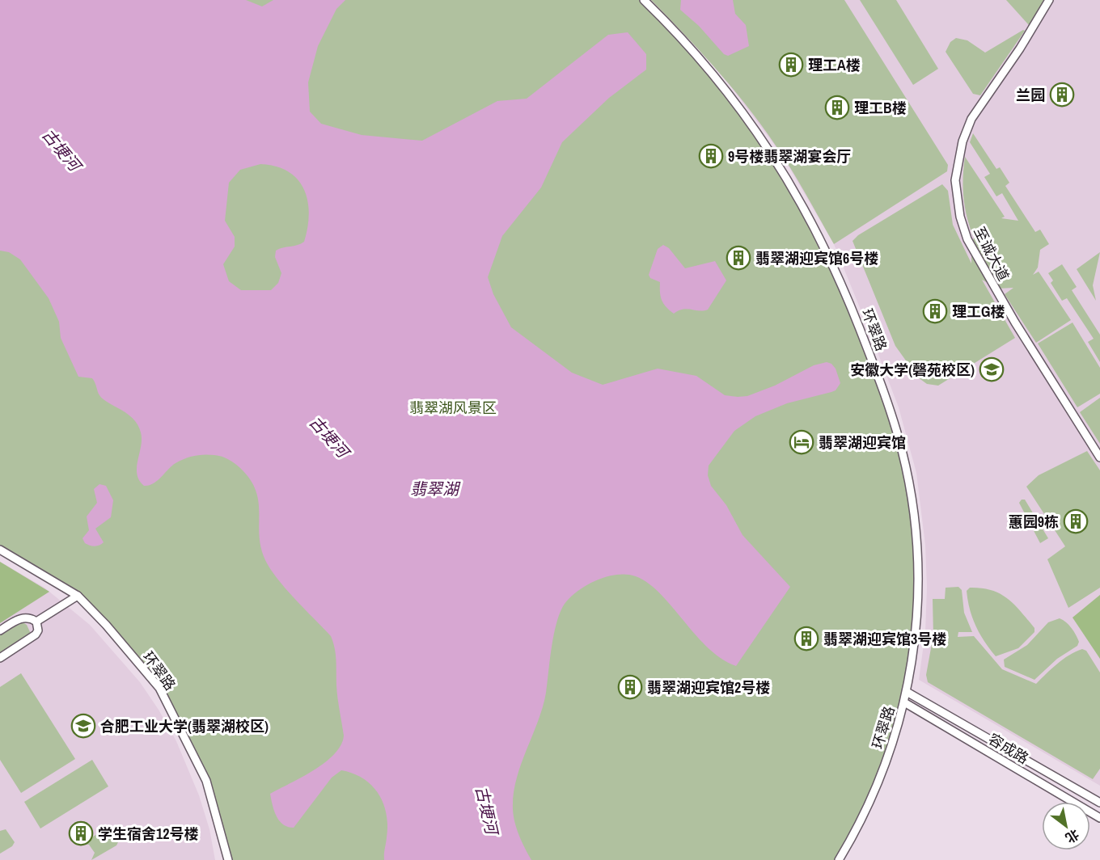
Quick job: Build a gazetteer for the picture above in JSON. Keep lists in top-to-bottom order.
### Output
{
  "streets": {
    "street": ["至诚大道", "环翠路", "容成路"]
  },
  "crossings": [
    ["环翠路", "容成路"]
  ],
  "water": ["古埂河", "翡翠湖"],
  "parks": ["翡翠湖风景区"],
  "places": {
    "building": [
      "理工A楼",
      "兰园",
      "理工B楼",
      "9号楼翡翠湖宴会厅",
      "翡翠湖迎宾馆6号楼",
      "理工G楼",
      "蕙园9栋",
      "翡翠湖迎宾馆3号楼",
      "翡翠湖迎宾馆2号楼",
      "学生宿舍12号楼"
    ],
    "school or university": ["安徽大学(磬苑校区)", "合肥工业大学(翡翠湖校区)"],
    "hotel": ["翡翠湖迎宾馆"]
  },
  "north": "bottom right"
}
